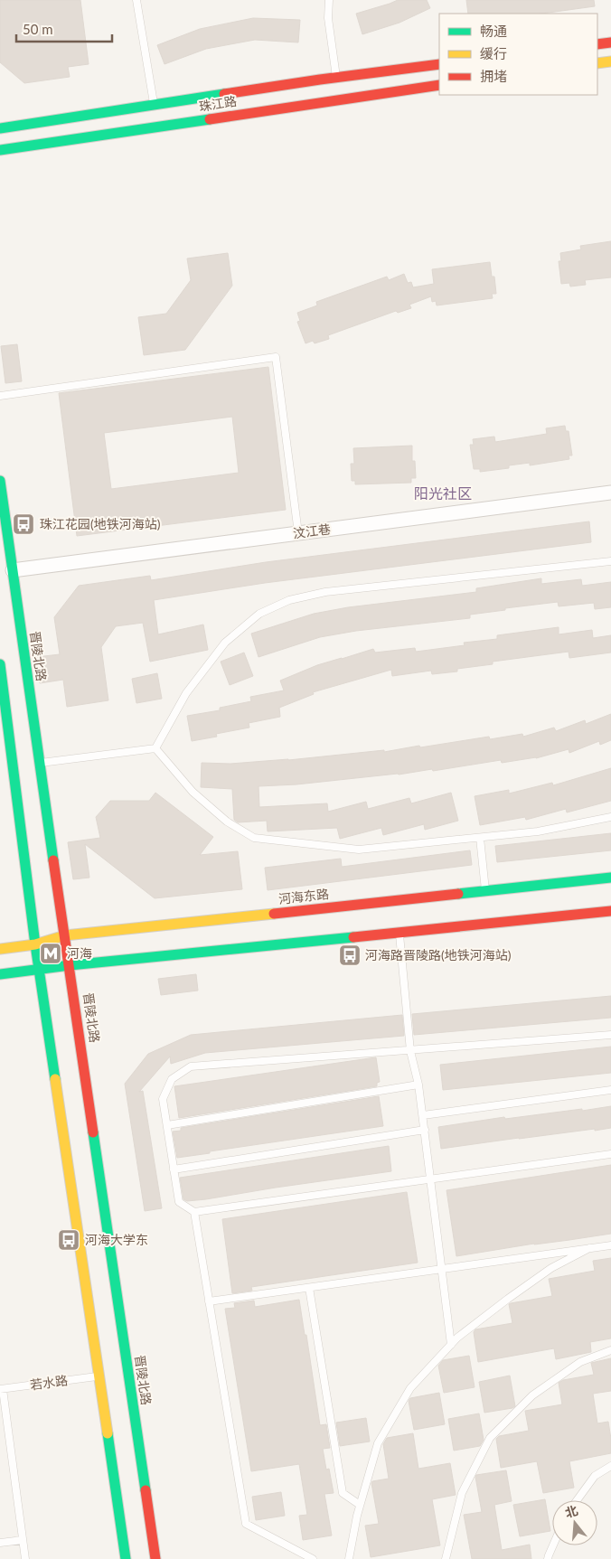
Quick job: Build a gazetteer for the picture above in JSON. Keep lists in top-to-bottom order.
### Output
{
  "streets": {
    "main road": ["珠江路", "晋陵北路", "河海东路"],
    "street": ["汶江巷"],
    "lane": ["若水路"]
  },
  "crossings": [
    ["汶江巷", "晋陵北路"],
    ["晋陵北路", "河海东路"]
  ],
  "districts": ["阳光社区"],
  "places": {
    "bus stop": ["珠江花园(地铁河海站)", "河海路晋陵路(地铁河海站)", "河海大学东"],
    "metro station": ["河海"]
  },
  "legend": ["畅通", "缓行", "拥堵"],
  "scale_bar": "50 m",
  "north": "top"
}
